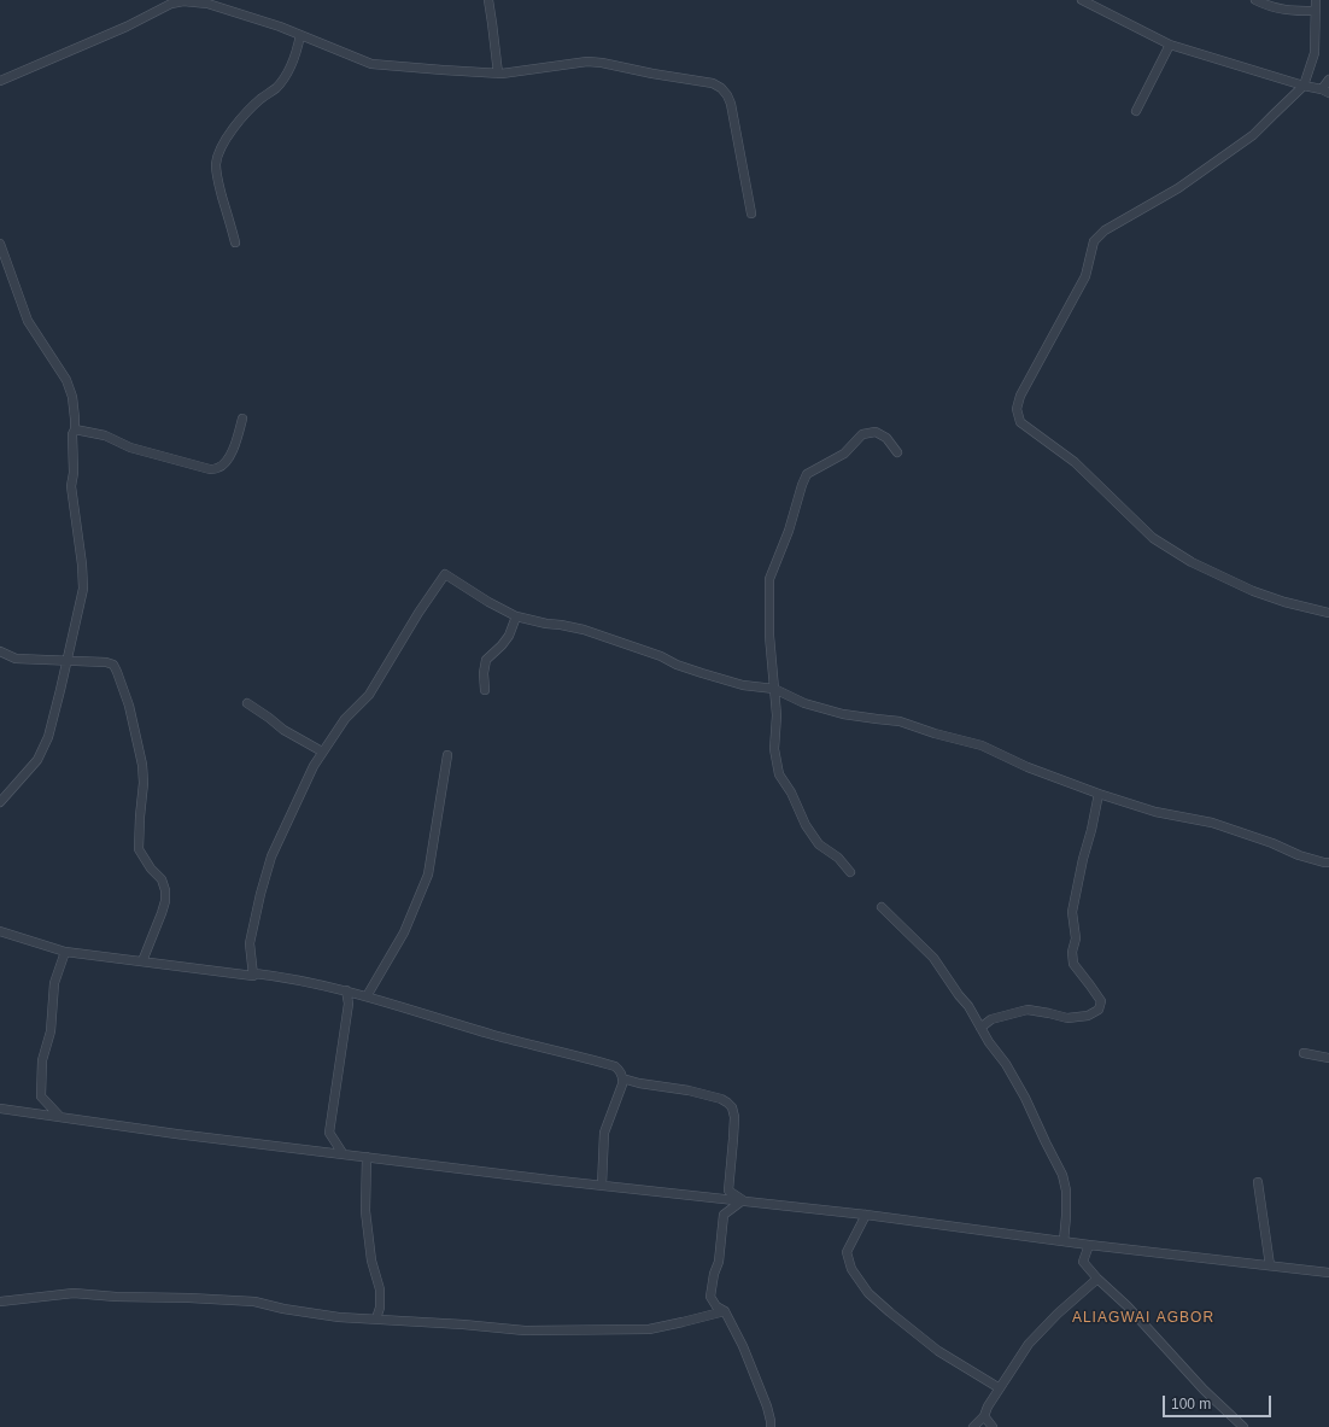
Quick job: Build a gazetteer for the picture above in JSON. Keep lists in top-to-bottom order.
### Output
{
  "districts": ["ALIAGWAI AGBOR"],
  "scale_bar": "100 m"
}
